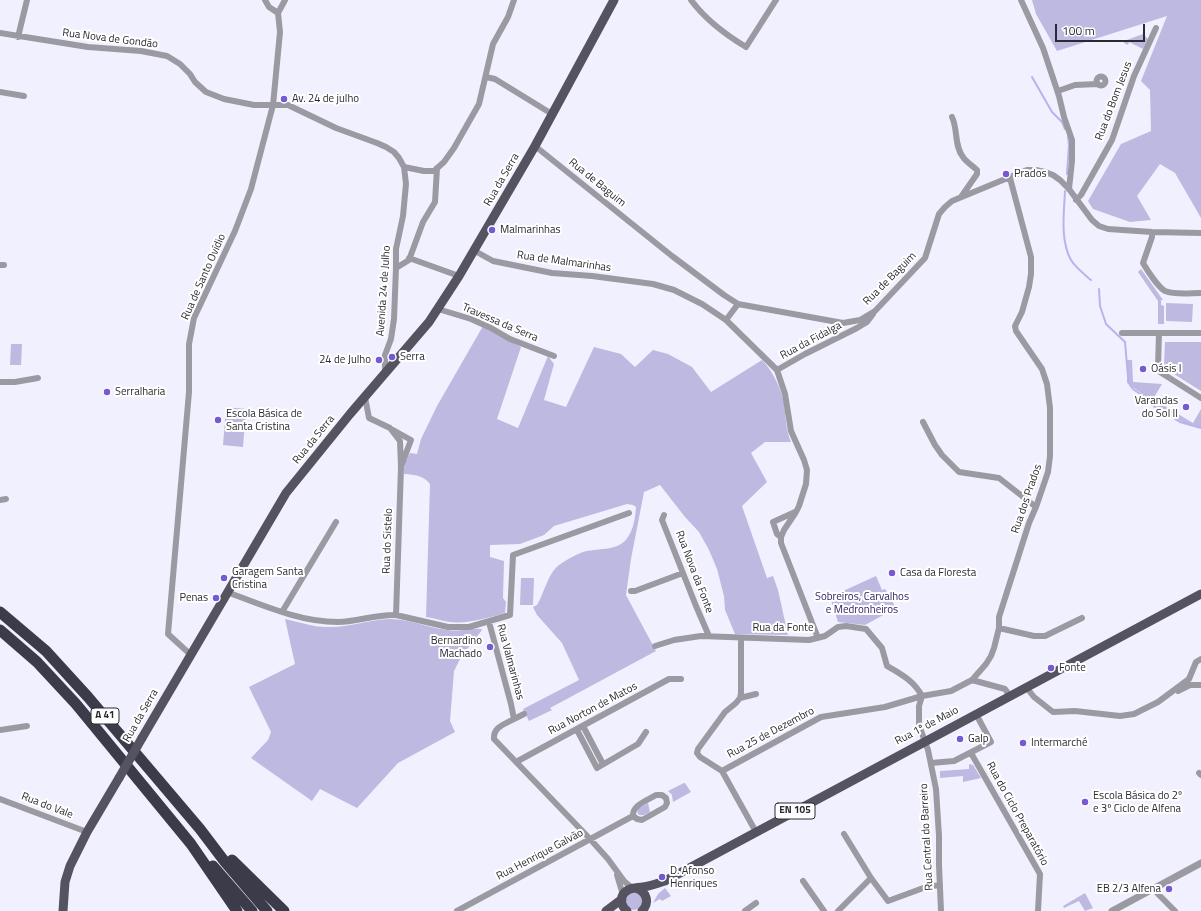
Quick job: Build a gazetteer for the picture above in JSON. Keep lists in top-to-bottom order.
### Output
{
  "streets": {
    "highway": ["A 41"],
    "main road": ["Rua da Serra", "Rua 1º de Maio", "EN 105"],
    "street": [
      "Rua Nova de Gondão",
      "Rua do Bom Jesus",
      "Rua de Baguim",
      "Rua de Malmarinhas",
      "Rua de Santo Ovídio",
      "Avenida 24 de Julho",
      "Travessa da Serra",
      "Rua da Fidalga",
      "Rua dos Prados",
      "Rua do Sistelo",
      "Rua Nova da Fonte",
      "Rua da Fonte",
      "Rua Valmarinhas",
      "Rua Norton de Matos",
      "Rua 25 de Dezembro",
      "Rua do Vale",
      "Rua do Ciclo Preparatório",
      "Rua Central do Barreiro",
      "Rua Henrique Galvão"
    ]
  },
  "crossings": [
    ["Rua Nova de Gondão", "Rua de Santo Ovídio"],
    ["Rua do Bom Jesus", "Rua de Baguim"],
    ["Rua da Serra", "Rua de Baguim"],
    ["Rua da Serra", "Rua de Malmarinhas"],
    ["Rua da Serra", "Rua de Santo Ovídio"],
    ["Rua da Serra", "Avenida 24 de Julho"],
    ["Rua da Serra", "Travessa da Serra"],
    ["Rua da Serra", "Rua do Sistelo"],
    ["Rua da Serra", "Rua do Vale"],
    ["Rua de Baguim", "Rua da Fidalga"],
    ["Rua de Baguim", "Rua dos Prados"],
    ["Rua de Malmarinhas", "Rua da Fidalga"],
    ["Rua dos Prados", "Rua da Fonte"],
    ["Rua dos Prados", "Rua 25 de Dezembro"],
    ["Rua dos Prados", "Rua Central do Barreiro"],
    ["Rua Nova da Fonte", "Rua da Fonte"],
    ["Rua da Fonte", "Rua 25 de Dezembro"],
    ["Rua da Fonte", "Rua Central do Barreiro"],
    ["Rua 1º de Maio", "Rua 25 de Dezembro"],
    ["Rua 1º de Maio", "EN 105"],
    ["Rua 1º de Maio", "Rua Central do Barreiro"],
    ["Rua 25 de Dezembro", "Rua Central do Barreiro"]
  ],
  "parks": ["Sobreiros, Carvalhos e Medronheiros"],
  "places": [
    "Av. 24 de julho",
    "Prados",
    "Malmarinhas",
    "Serra",
    "24 de Julho",
    "Oásis I",
    "Serralharia",
    "Varandas do Sol II",
    "Escola Básica de Santa Cristina",
    "Casa da Floresta",
    "Garagem Santa Cristina",
    "Penas",
    "Bernardino Machado",
    "Fonte",
    "Galp",
    "Intermarché",
    "Escola Básica do 2º e 3º Ciclo de Alfena",
    "D. Afonso Henriques",
    "EB 2/3 Alfena"
  ],
  "scale_bar": "100 m"
}
